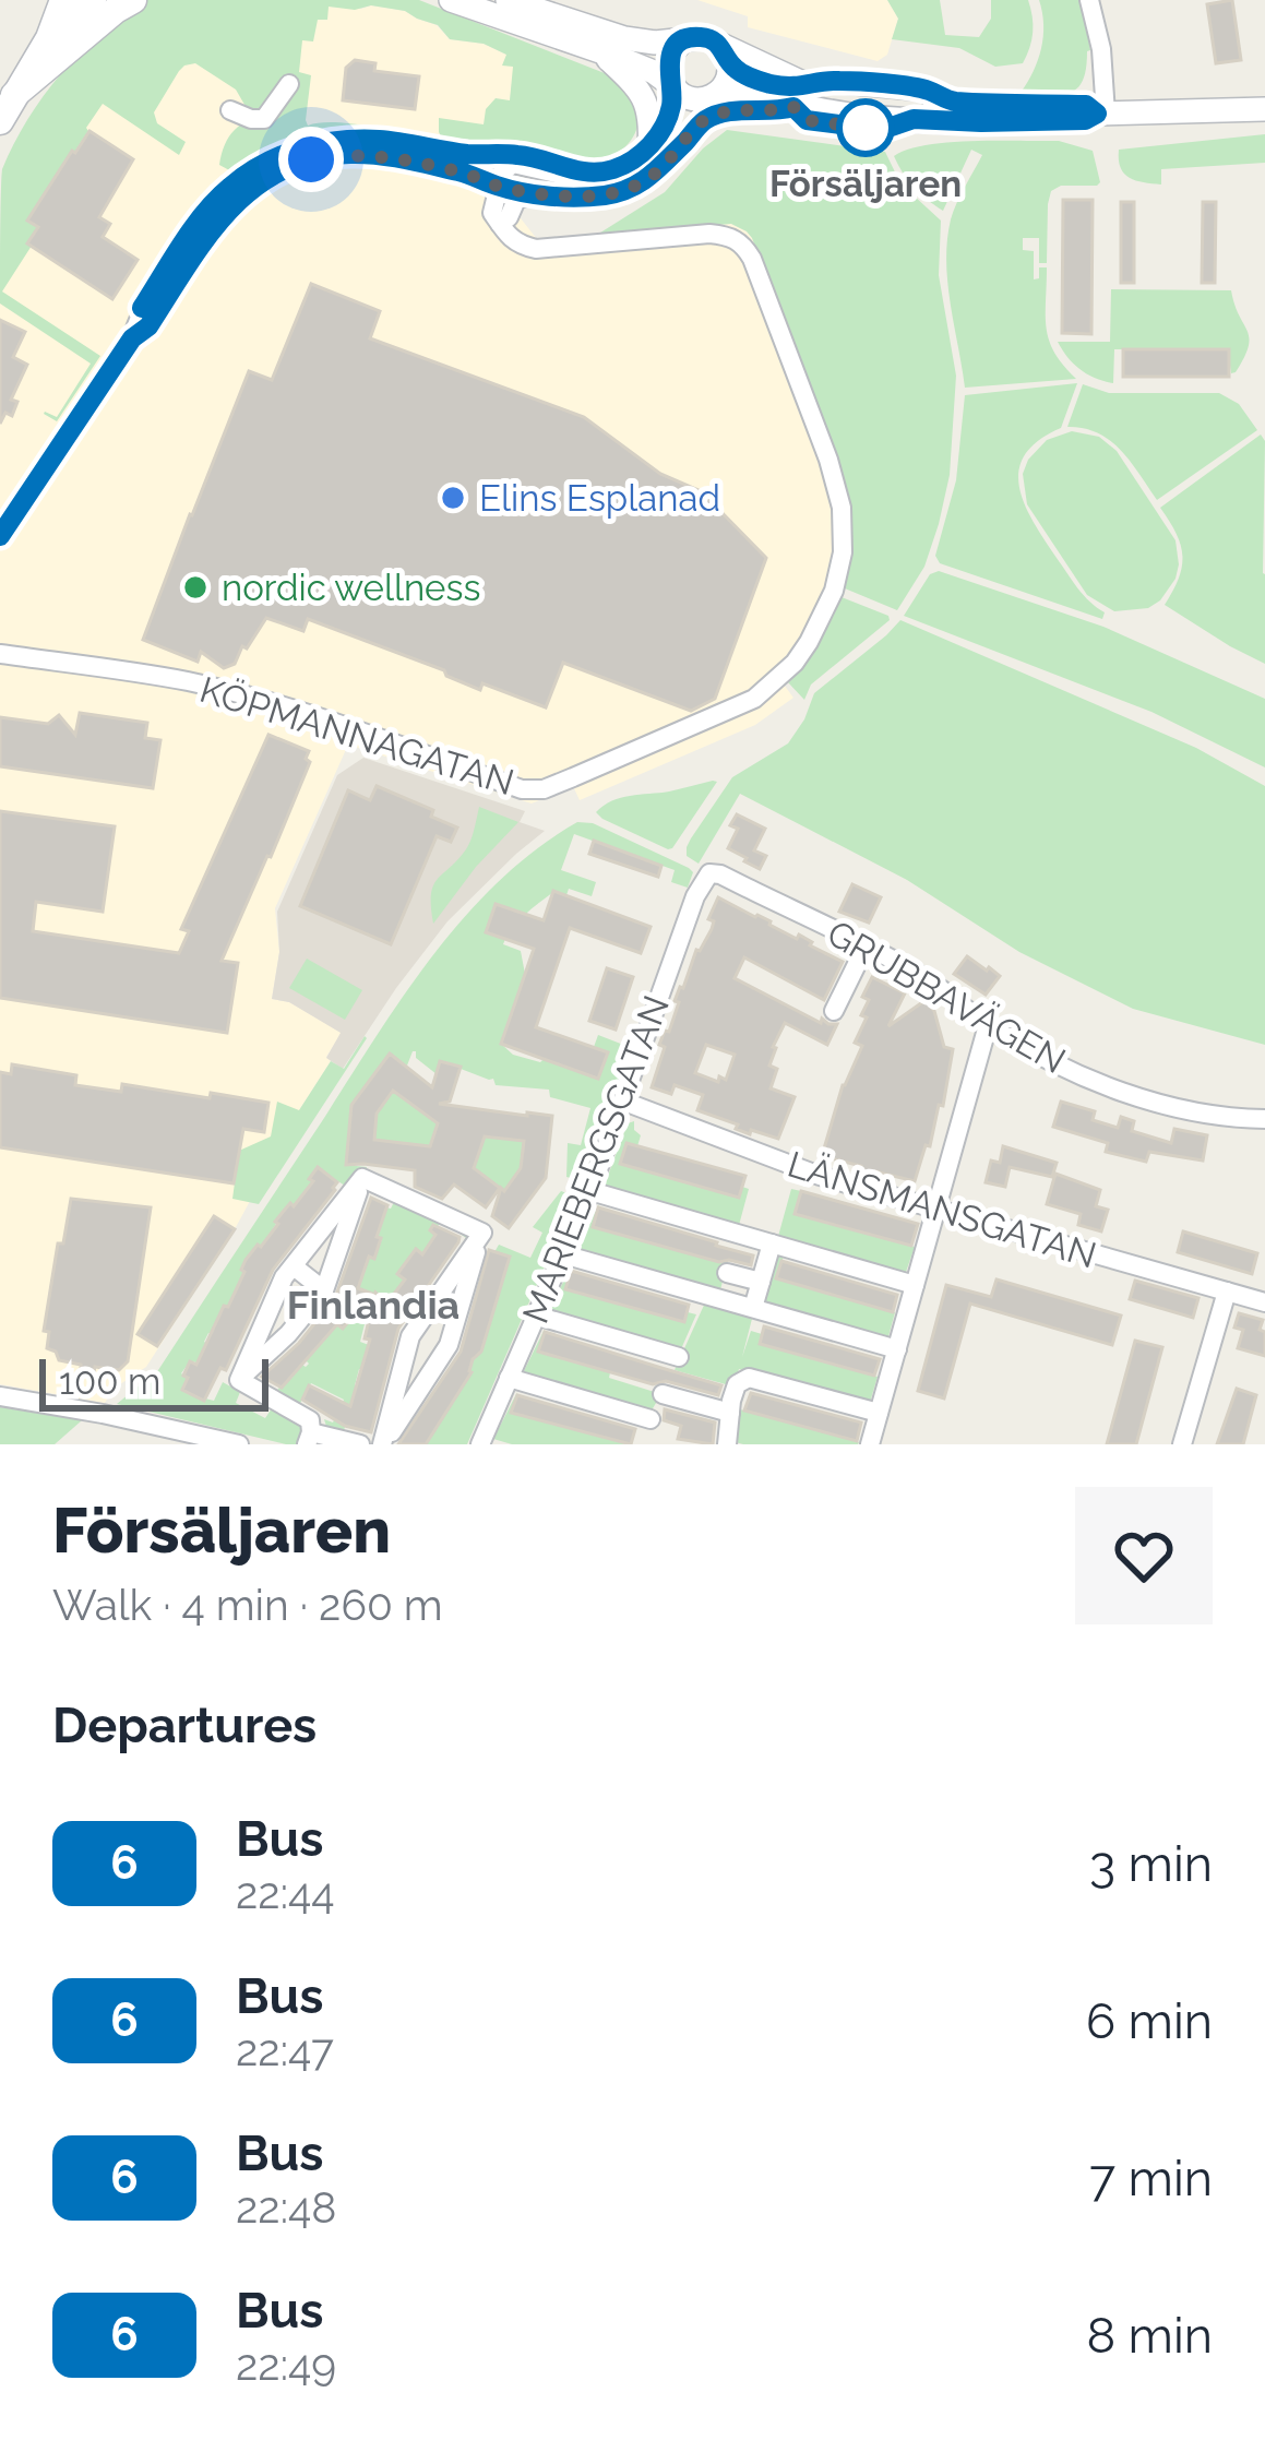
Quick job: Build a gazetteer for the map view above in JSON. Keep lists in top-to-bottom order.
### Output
{
  "streets": {
    "street": [
      "KÖPMANNAGATAN",
      "GRUBBAVÄGEN",
      "MARIEBERGSGATAN",
      "LÄNSMANSGATAN"
    ]
  },
  "crossings": [
    ["GRUBBAVÄGEN", "MARIEBERGSGATAN"],
    ["MARIEBERGSGATAN", "LÄNSMANSGATAN"]
  ],
  "districts": ["Finlandia"],
  "places": ["Försäljaren", "Elins Esplanad", "nordic wellness"],
  "lines": ["bus line 6"],
  "scale_bar": "100 m",
  "page": {
    "scale": "100 m",
    "heading": [
      ["Försäljaren", "Walk · 4 min · 260 m"],
      "Departures"
    ],
    "list": [
      {
        "mark": "6",
        "name": "Bus",
        "note": "22:44",
        "value": "3 min"
      },
      {
        "mark": "6",
        "name": "Bus",
        "note": "22:47",
        "value": "6 min"
      },
      {
        "mark": "6",
        "name": "Bus",
        "note": "22:48",
        "value": "7 min"
      },
      {
        "mark": "6",
        "name": "Bus",
        "note": "22:49",
        "value": "8 min"
      }
    ]
  }
}
